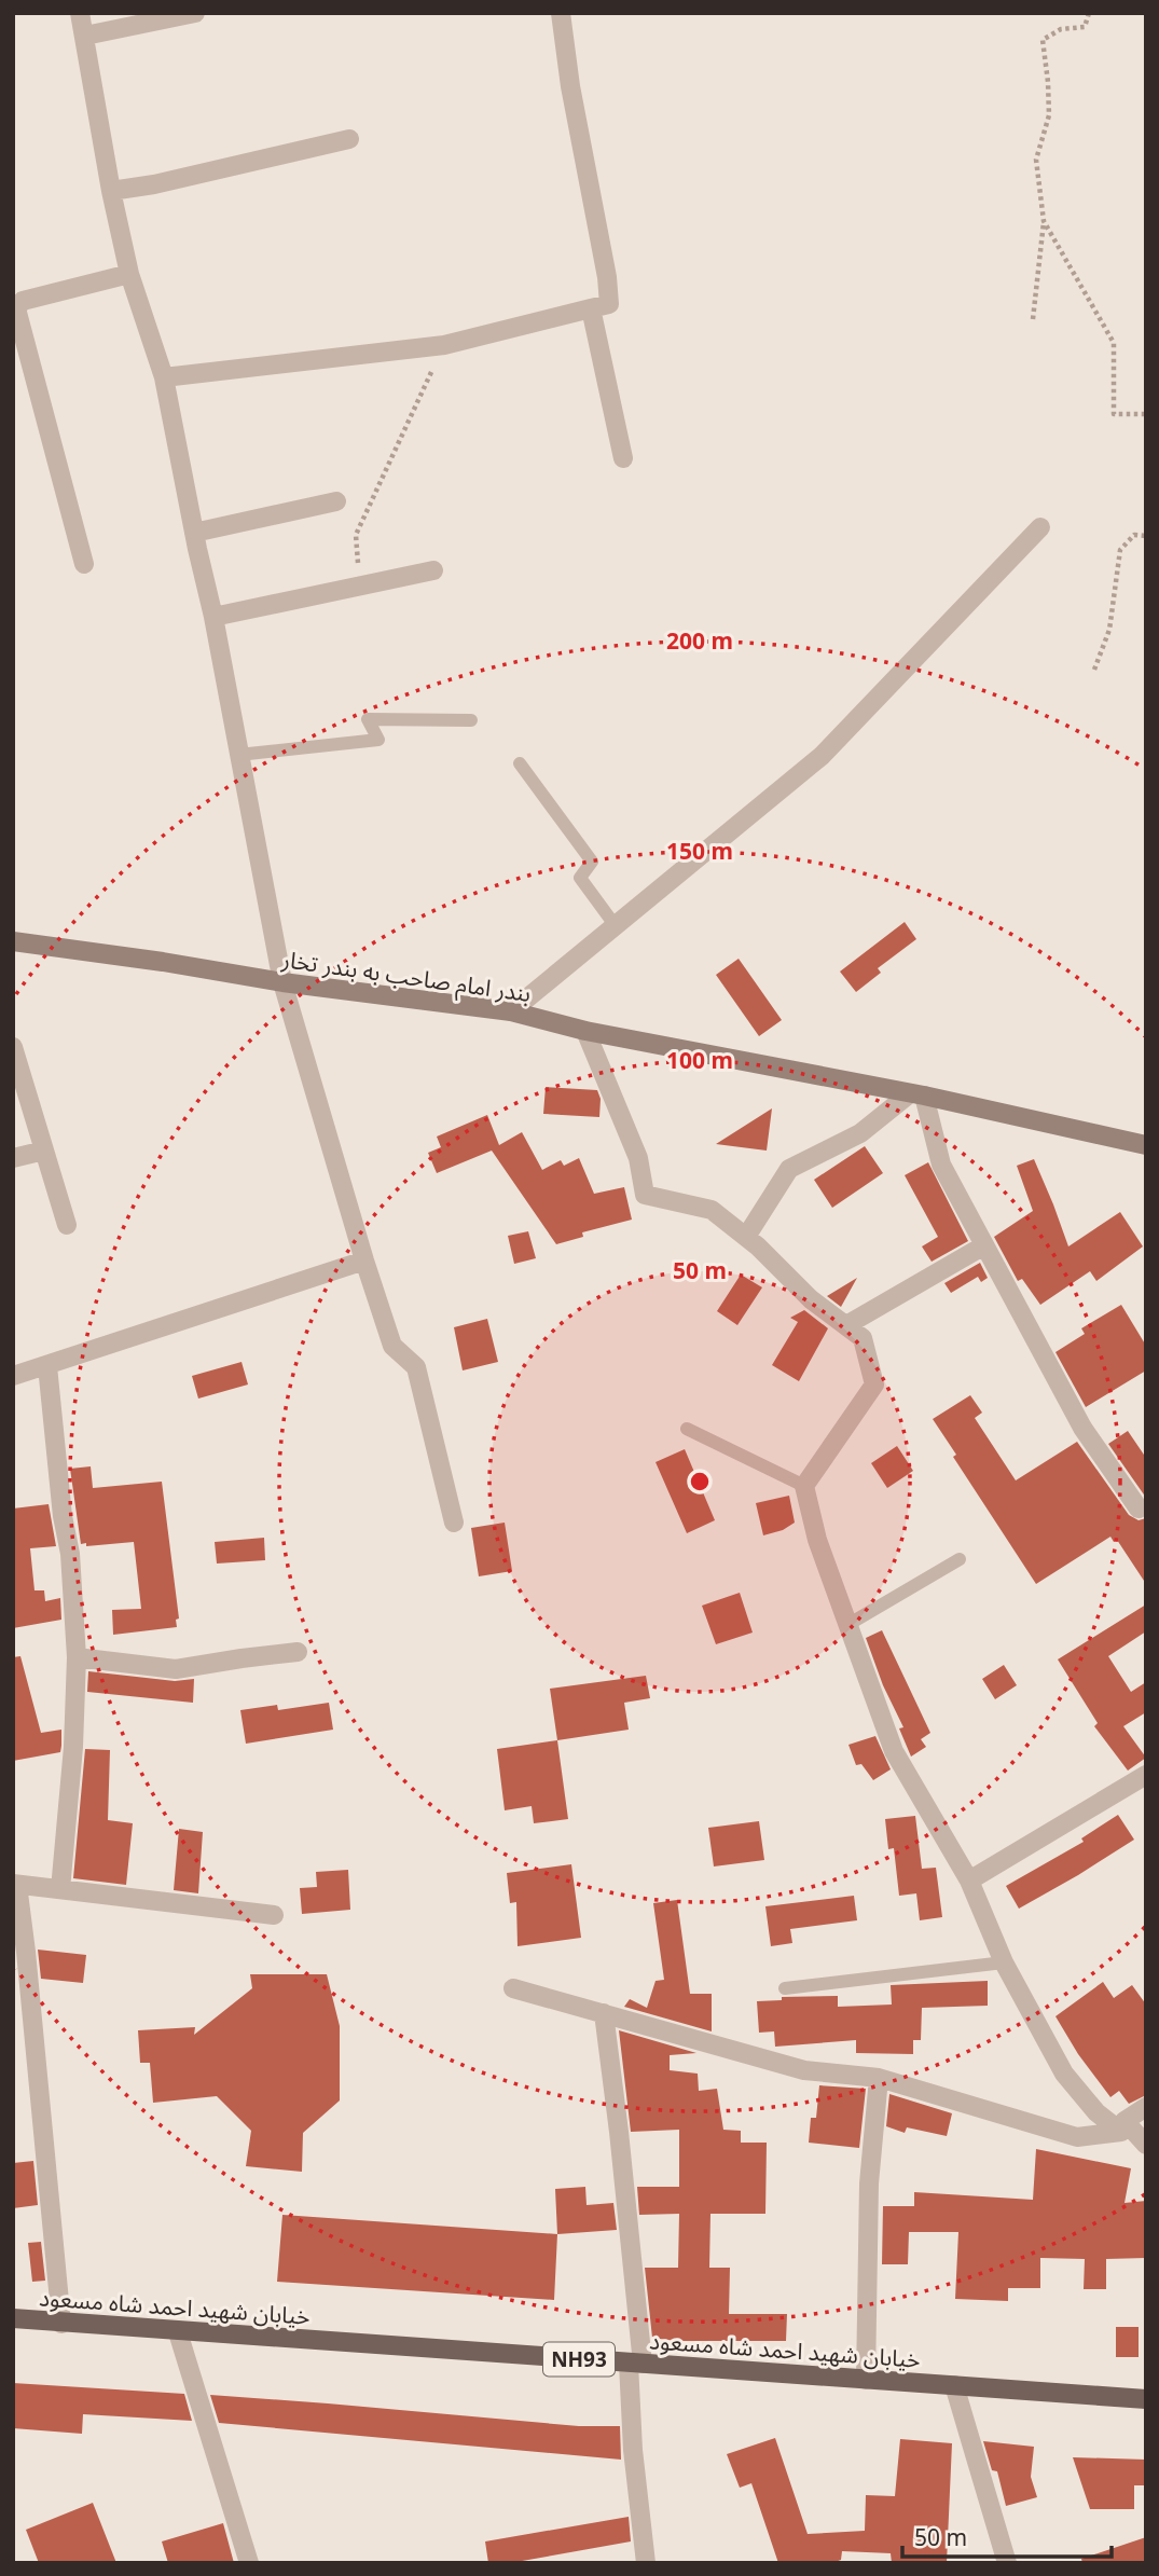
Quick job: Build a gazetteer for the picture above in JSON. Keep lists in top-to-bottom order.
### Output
{
  "streets": {
    "main road": ["بندر امام صاحب به بندر تخار", "خیابان شهید احمد شاه مسعود", "NH93"]
  },
  "scale_bar": "50 m",
  "rings": [
    "200 m",
    "150 m",
    "100 m",
    "50 m"
  ]
}
